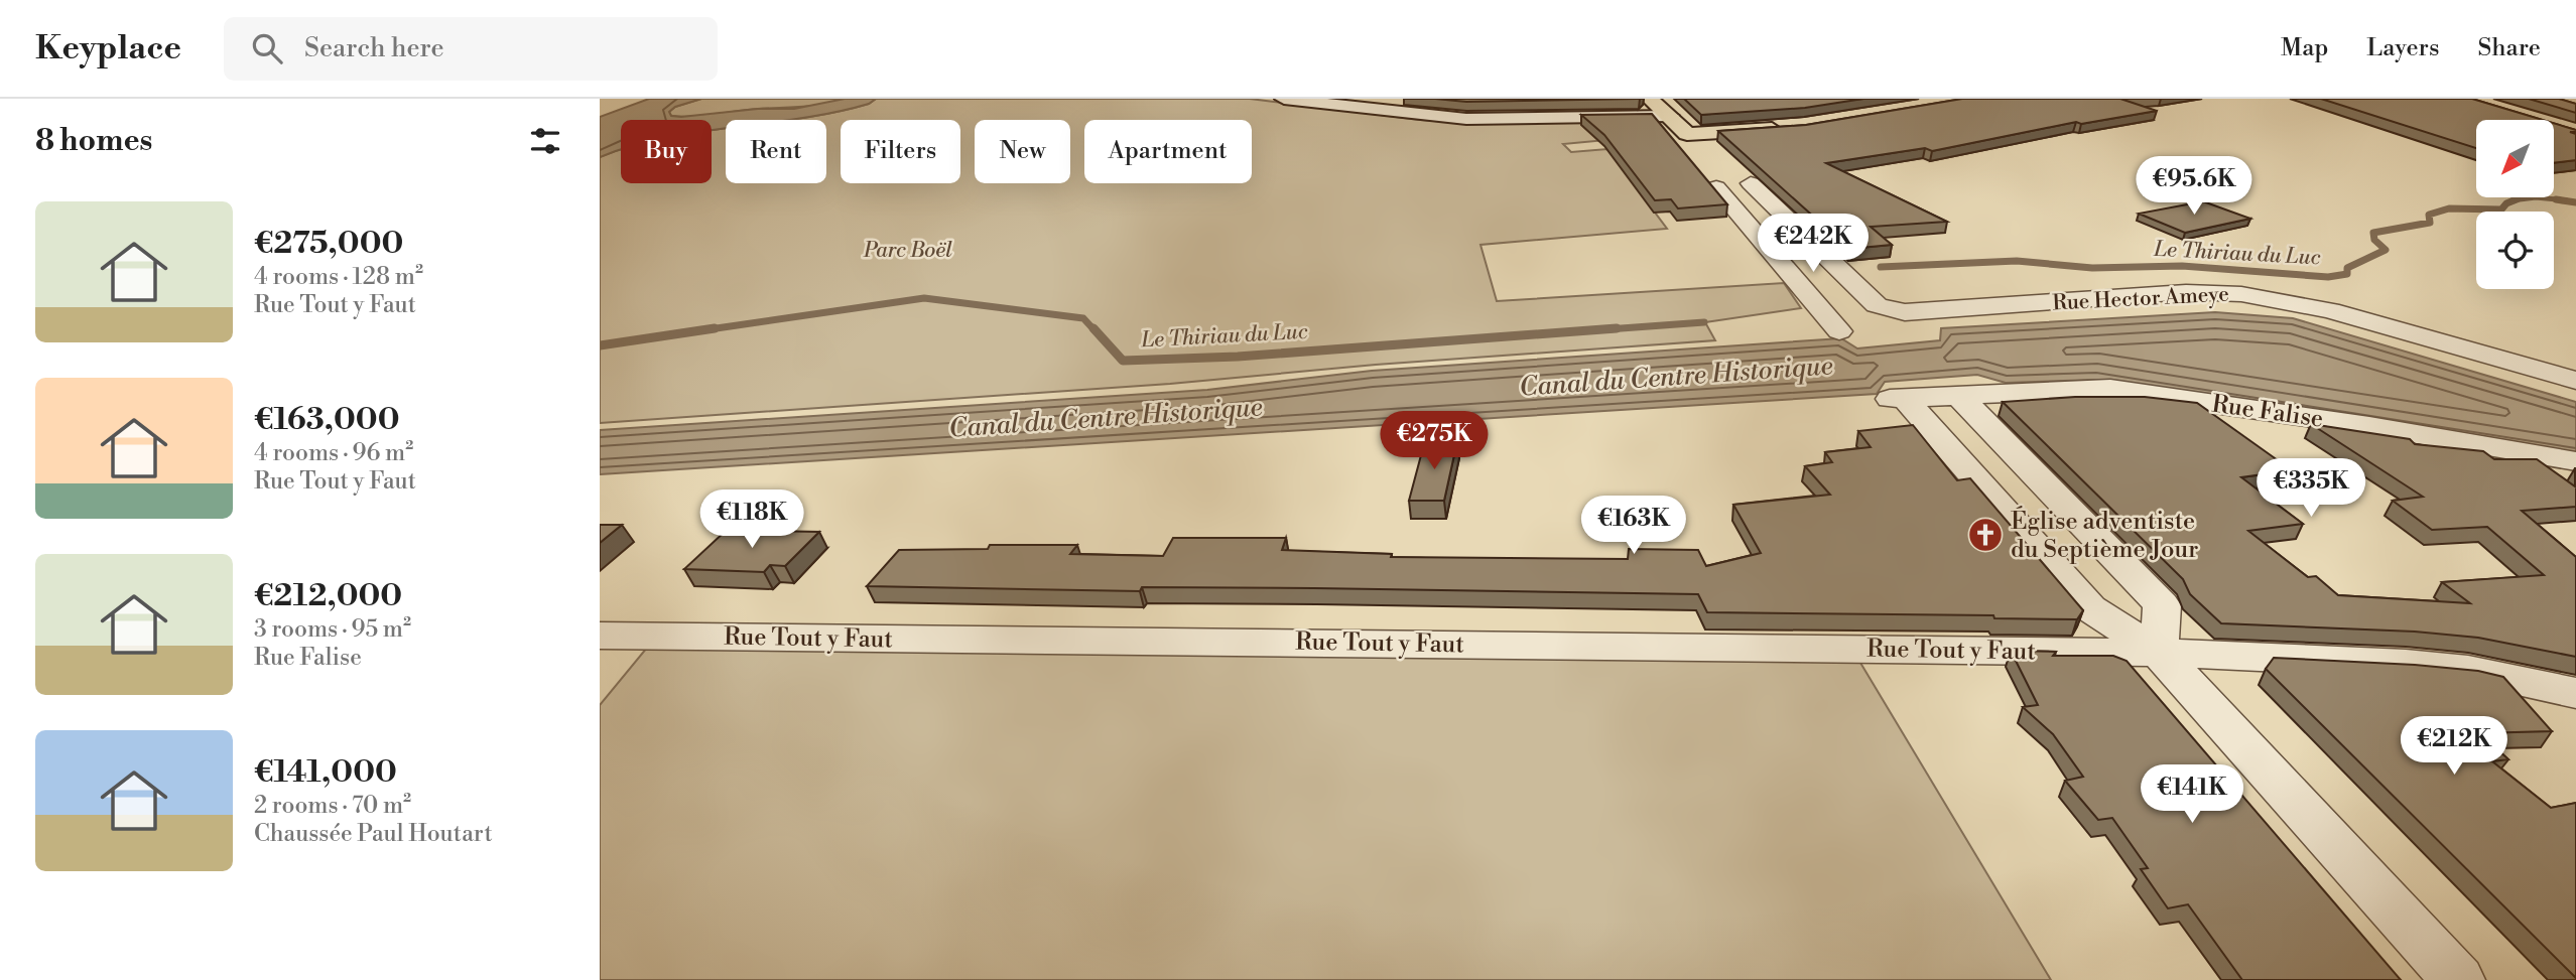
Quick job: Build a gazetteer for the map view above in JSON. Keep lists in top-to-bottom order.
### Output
{
  "streets": {
    "street": ["Rue Hector Ameye", "Rue Falise", "Rue Tout y Faut"]
  },
  "crossings": [
    ["Rue Falise", "Rue Tout y Faut"]
  ],
  "water": ["Le Thiriau du Luc", "Canal du Centre Historique"],
  "parks": ["Parc Boël"],
  "places": {
    "church": ["Église adventiste du Septième Jour"]
  },
  "north": "bottom left",
  "page": {
    "header": "Keyplace",
    "search": "Search here",
    "nav": ["Map", "Layers", "Share"],
    "heading": "8 homes",
    "chip": [
      "Buy",
      "Rent",
      "Filters",
      "New",
      "Apartment"
    ],
    "price": [
      "€95.6K",
      "€242K",
      "€275K",
      "€335K",
      "€118K",
      "€163K",
      "€212K",
      "€141K"
    ],
    "list": [
      {
        "name": "€275,000",
        "note": "4 rooms · 128 m² · Rue Tout y Faut"
      },
      {
        "name": "€163,000",
        "note": "4 rooms · 96 m² · Rue Tout y Faut"
      },
      {
        "name": "€212,000",
        "note": "3 rooms · 95 m² · Rue Falise"
      },
      {
        "name": "€141,000",
        "note": "2 rooms · 70 m² · Chaussée Paul Houtart"
      }
    ]
  }
}
